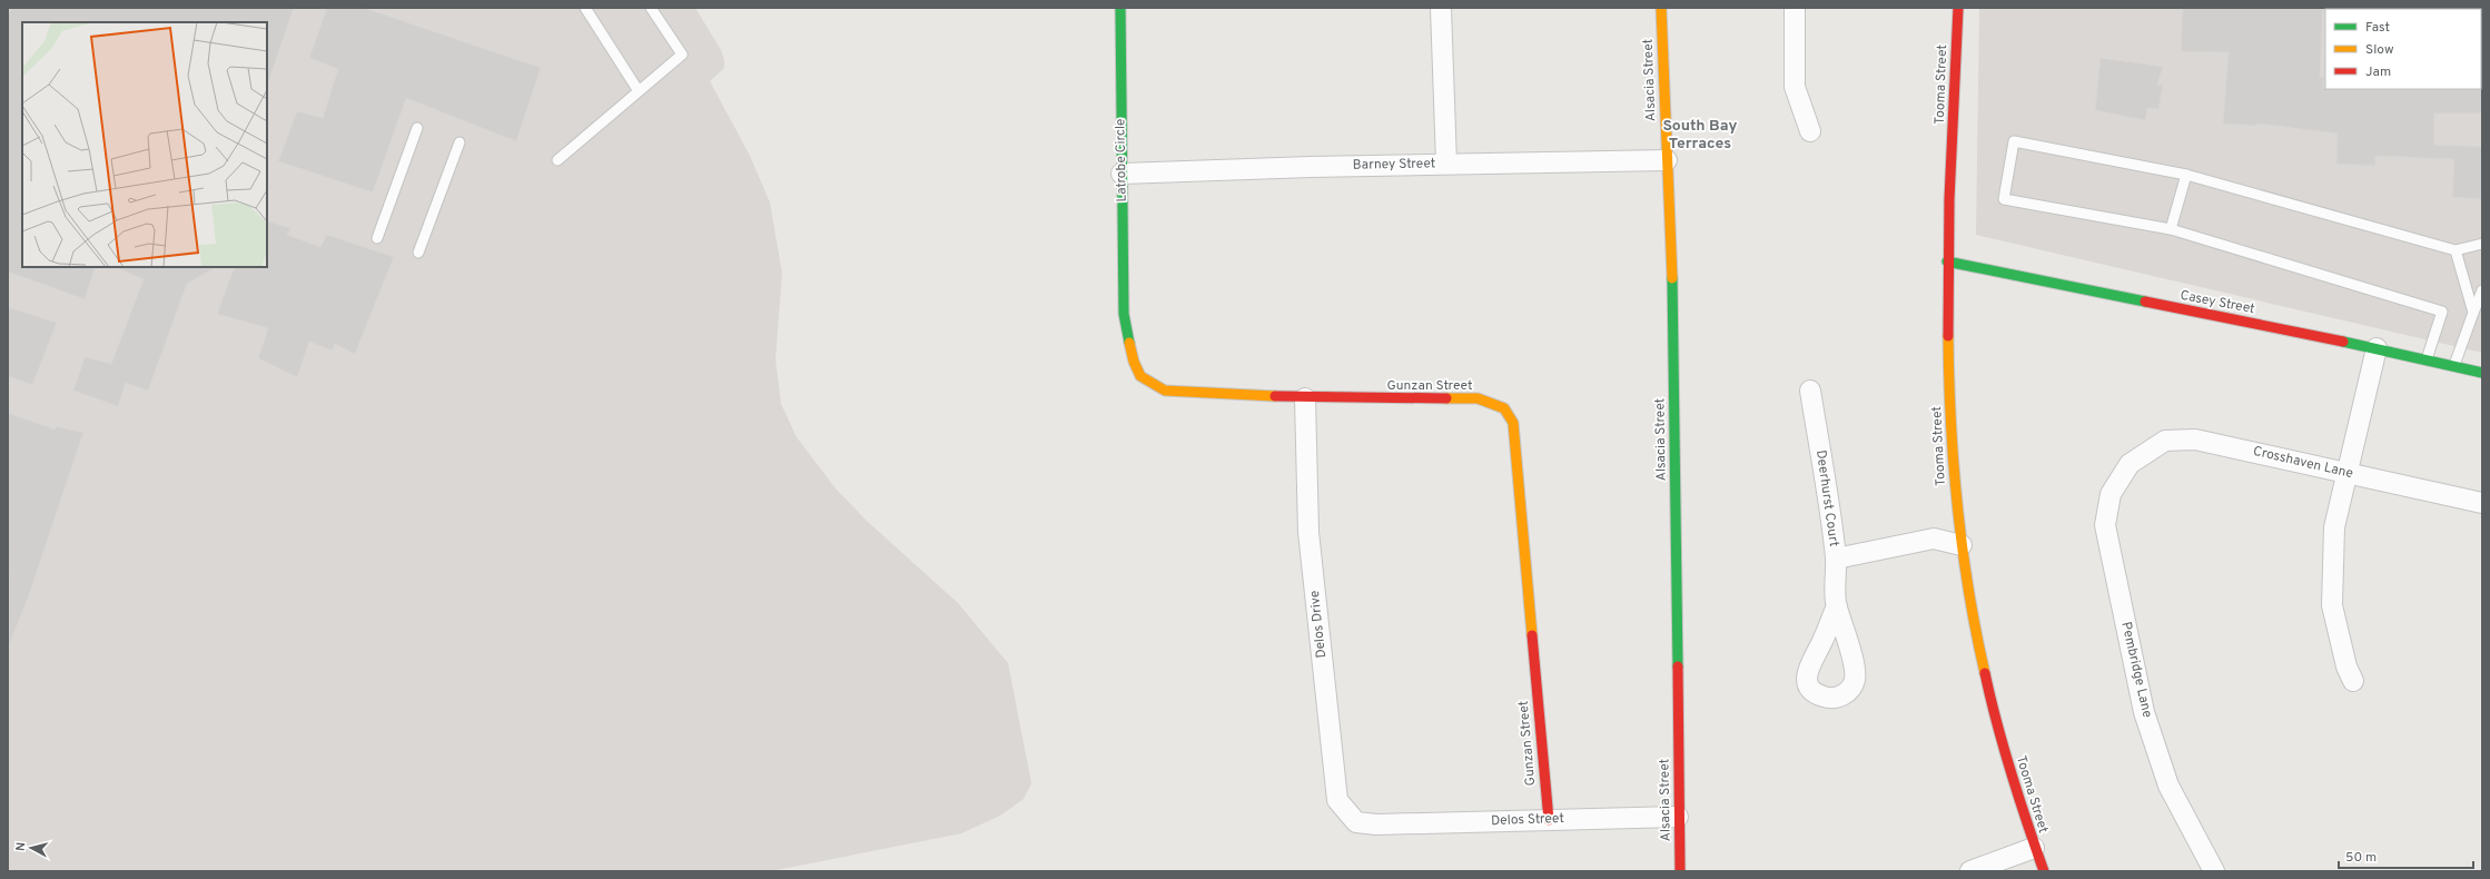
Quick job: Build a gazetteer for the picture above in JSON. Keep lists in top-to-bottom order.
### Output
{
  "streets": {
    "street": [
      "Alsacia Street",
      "Tooma Street",
      "Latrobe Circle",
      "Barney Street",
      "Casey Street",
      "Gunzan Street",
      "Crosshaven Lane",
      "Deerhurst Court",
      "Delos Drive",
      "Pembridge Lane",
      "Delos Street"
    ]
  },
  "crossings": [
    ["Alsacia Street", "Barney Street"],
    ["Alsacia Street", "Delos Street"],
    ["Tooma Street", "Casey Street"],
    ["Latrobe Circle", "Barney Street"],
    ["Latrobe Circle", "Gunzan Street"],
    ["Gunzan Street", "Delos Drive"],
    ["Gunzan Street", "Delos Street"],
    ["Crosshaven Lane", "Pembridge Lane"],
    ["Delos Drive", "Delos Street"]
  ],
  "districts": ["South Bay Terraces"],
  "legend": ["Fast", "Slow", "Jam"],
  "scale_bar": "50 m",
  "north": "left"
}
